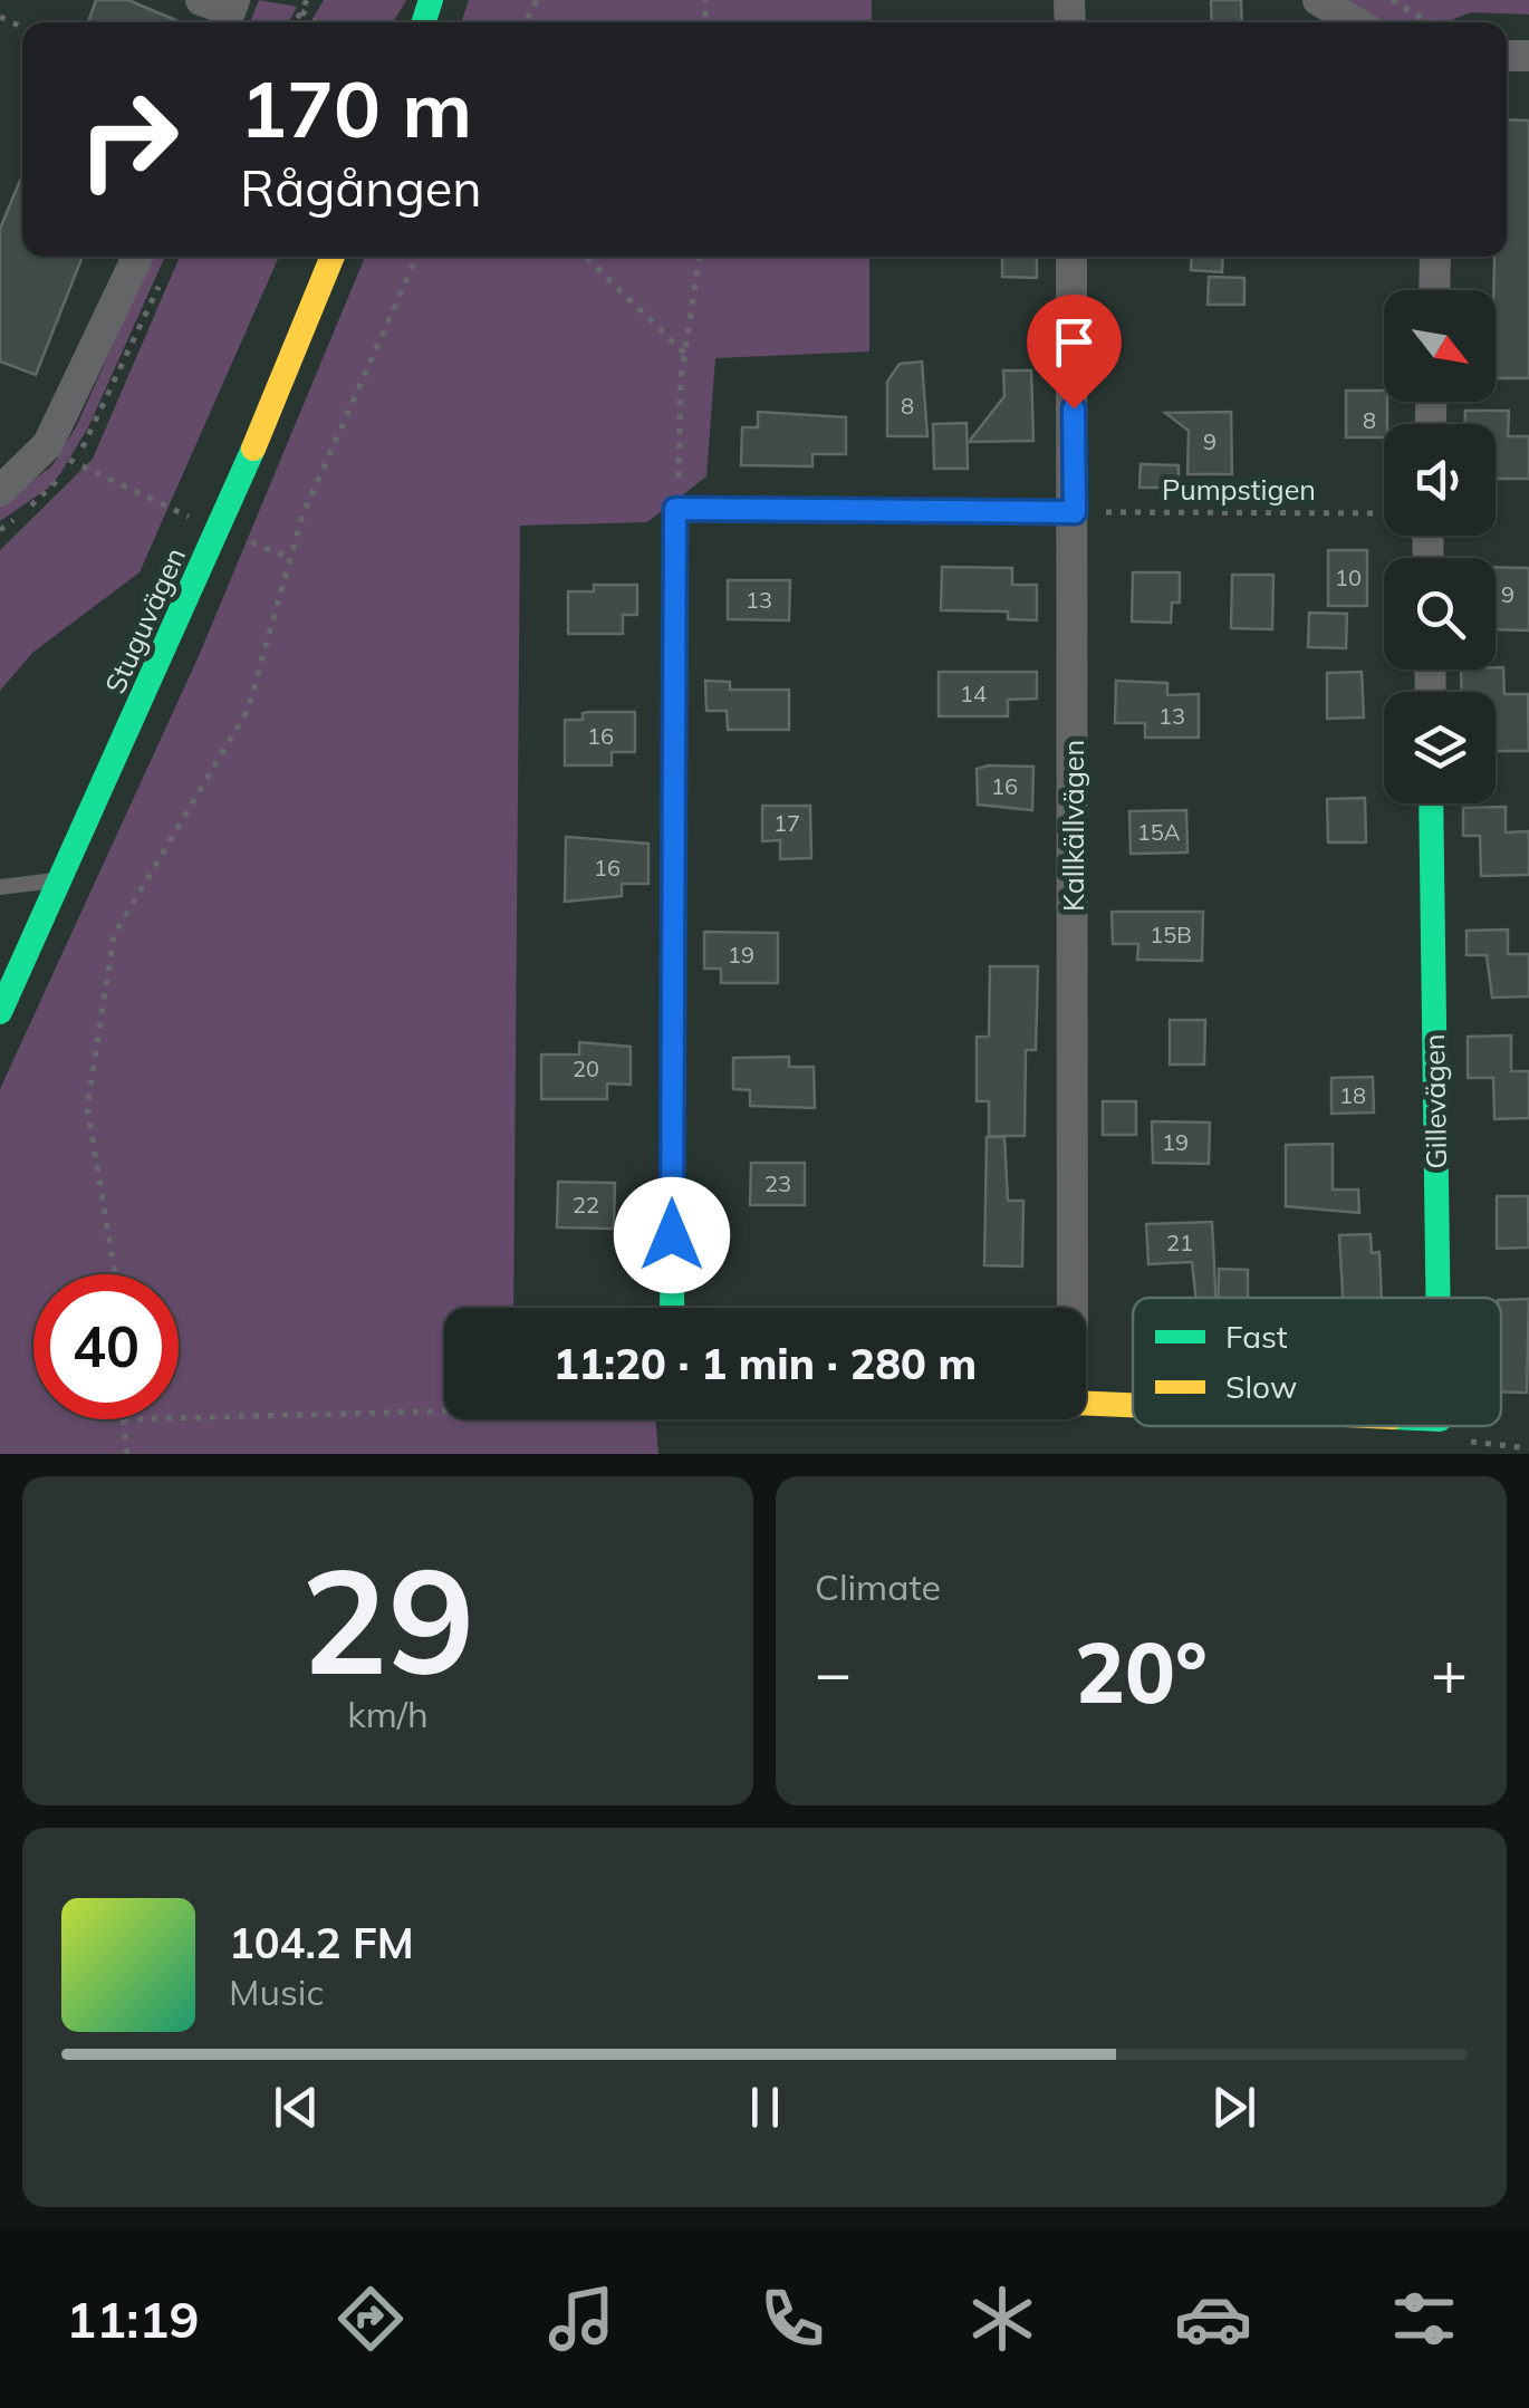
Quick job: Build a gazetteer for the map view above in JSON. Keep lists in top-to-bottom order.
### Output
{
  "streets": {
    "street": ["Stuguvägen", "Kallkällvägen", "Gillevägen"],
    "path": ["Pumpstigen"]
  },
  "crossings": [
    ["Pumpstigen", "Kallkällvägen"]
  ],
  "house_numbers": [
    "8",
    "8",
    "9",
    "10",
    "9",
    "13",
    "14",
    "13",
    "16",
    "16",
    "17",
    "15A",
    "16",
    "15B",
    "19",
    "20",
    "18",
    "19",
    "23",
    "22",
    "21"
  ],
  "legend": ["Fast", "Slow"],
  "north": "bottom right",
  "page": {
    "turn": ["170 m", "Rågången"],
    "limit": "40",
    "trip": "11:20 · 1 min · 280 m",
    "tile": [
      ["29", "km/h"],
      "Climate"
    ],
    "heat": ["−", "20°", "+"],
    "song": ["104.2 FM", "Music"],
    "tabs": "11:19"
  }
}
